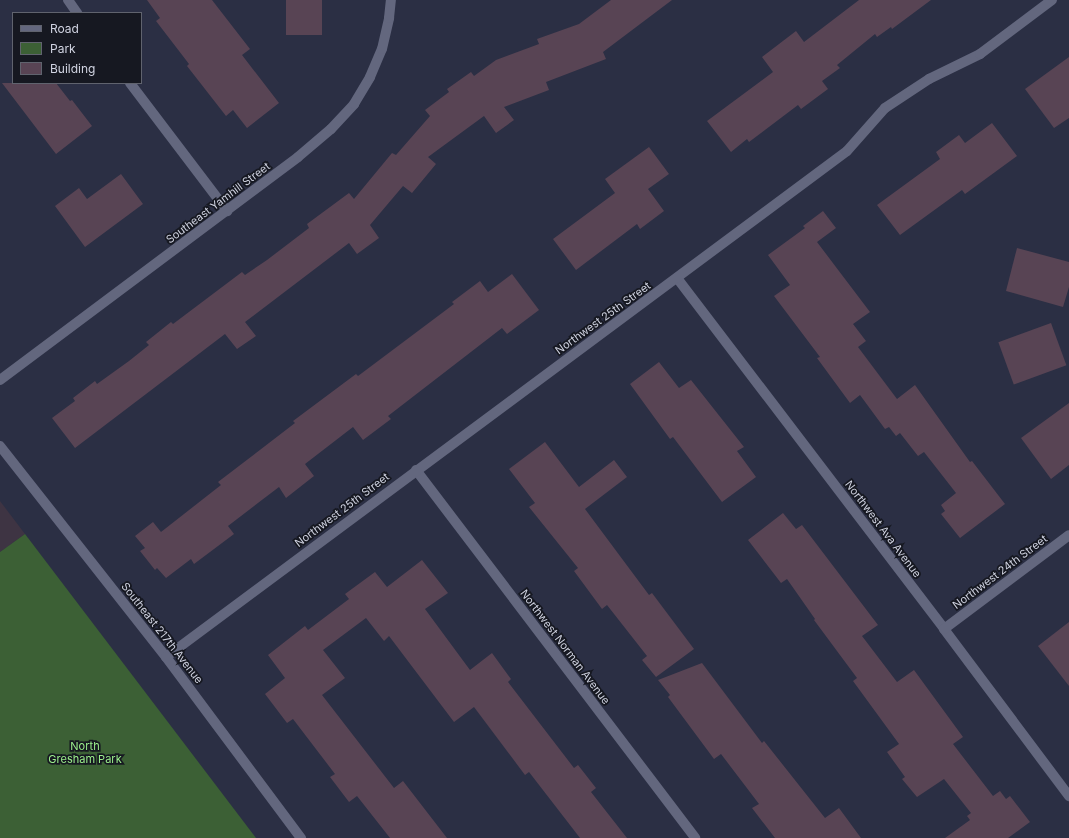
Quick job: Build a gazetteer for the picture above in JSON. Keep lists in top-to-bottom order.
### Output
{
  "streets": {
    "street": [
      "Southeast Yamhill Street",
      "Northwest 25th Street",
      "Northwest Ava Avenue",
      "Northwest 24th Street",
      "Southeast 217th Avenue",
      "Northwest Norman Avenue"
    ]
  },
  "crossings": [
    ["Northwest 25th Street", "Northwest Ava Avenue"],
    ["Northwest 25th Street", "Southeast 217th Avenue"],
    ["Northwest 25th Street", "Northwest Norman Avenue"],
    ["Northwest Ava Avenue", "Northwest 24th Street"]
  ],
  "parks": ["North Gresham Park"],
  "legend": ["Road", "Park", "Building"]
}
